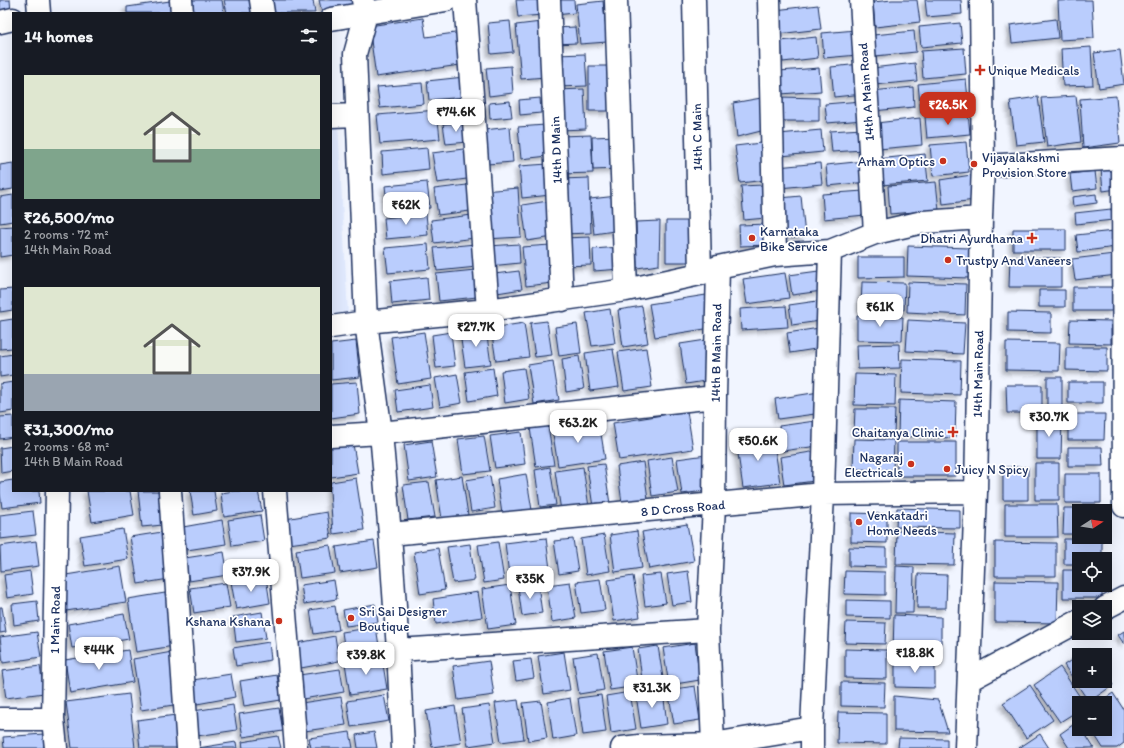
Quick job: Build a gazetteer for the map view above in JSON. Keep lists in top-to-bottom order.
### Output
{
  "streets": {
    "street": [
      "14th A Main Road",
      "14th C Main",
      "14th D Main",
      "14th B Main Road",
      "14th Main Road",
      "8 D Cross Road",
      "1 Main Road"
    ]
  },
  "crossings": [
    ["14th C Main", "14th B Main Road"],
    ["14th B Main Road", "8 D Cross Road"],
    ["14th Main Road", "8 D Cross Road"]
  ],
  "places": {
    "health": ["Unique Medicals", "Dhatri Ayurdhama", "Chaitanya Clinic"],
    "other": [
      "Arham Optics",
      "Vijayalakshmi Provision Store",
      "Karnataka Bike Service",
      "Trustpy And Vaneers",
      "Nagaraj Electricals",
      "Juicy N Spicy",
      "Venkatadri Home Needs",
      "Sri Sai Designer Boutique",
      "Kshana Kshana"
    ]
  },
  "north": "right",
  "page": {
    "heading": "14 homes",
    "list": [
      {
        "name": "₹26,500/mo",
        "note": "2 rooms · 72 m² · 14th Main Road"
      },
      {
        "name": "₹31,300/mo",
        "note": "2 rooms · 68 m² · 14th B Main Road"
      }
    ],
    "price": [
      "₹26.5K",
      "₹74.6K",
      "₹62K",
      "₹61K",
      "₹27.7K",
      "₹30.7K",
      "₹63.2K",
      "₹50.6K",
      "₹37.9K",
      "₹35K",
      "₹44K",
      "₹18.8K",
      "₹39.8K",
      "₹31.3K"
    ],
    "map_buttons": ["+", "−"]
  }
}
